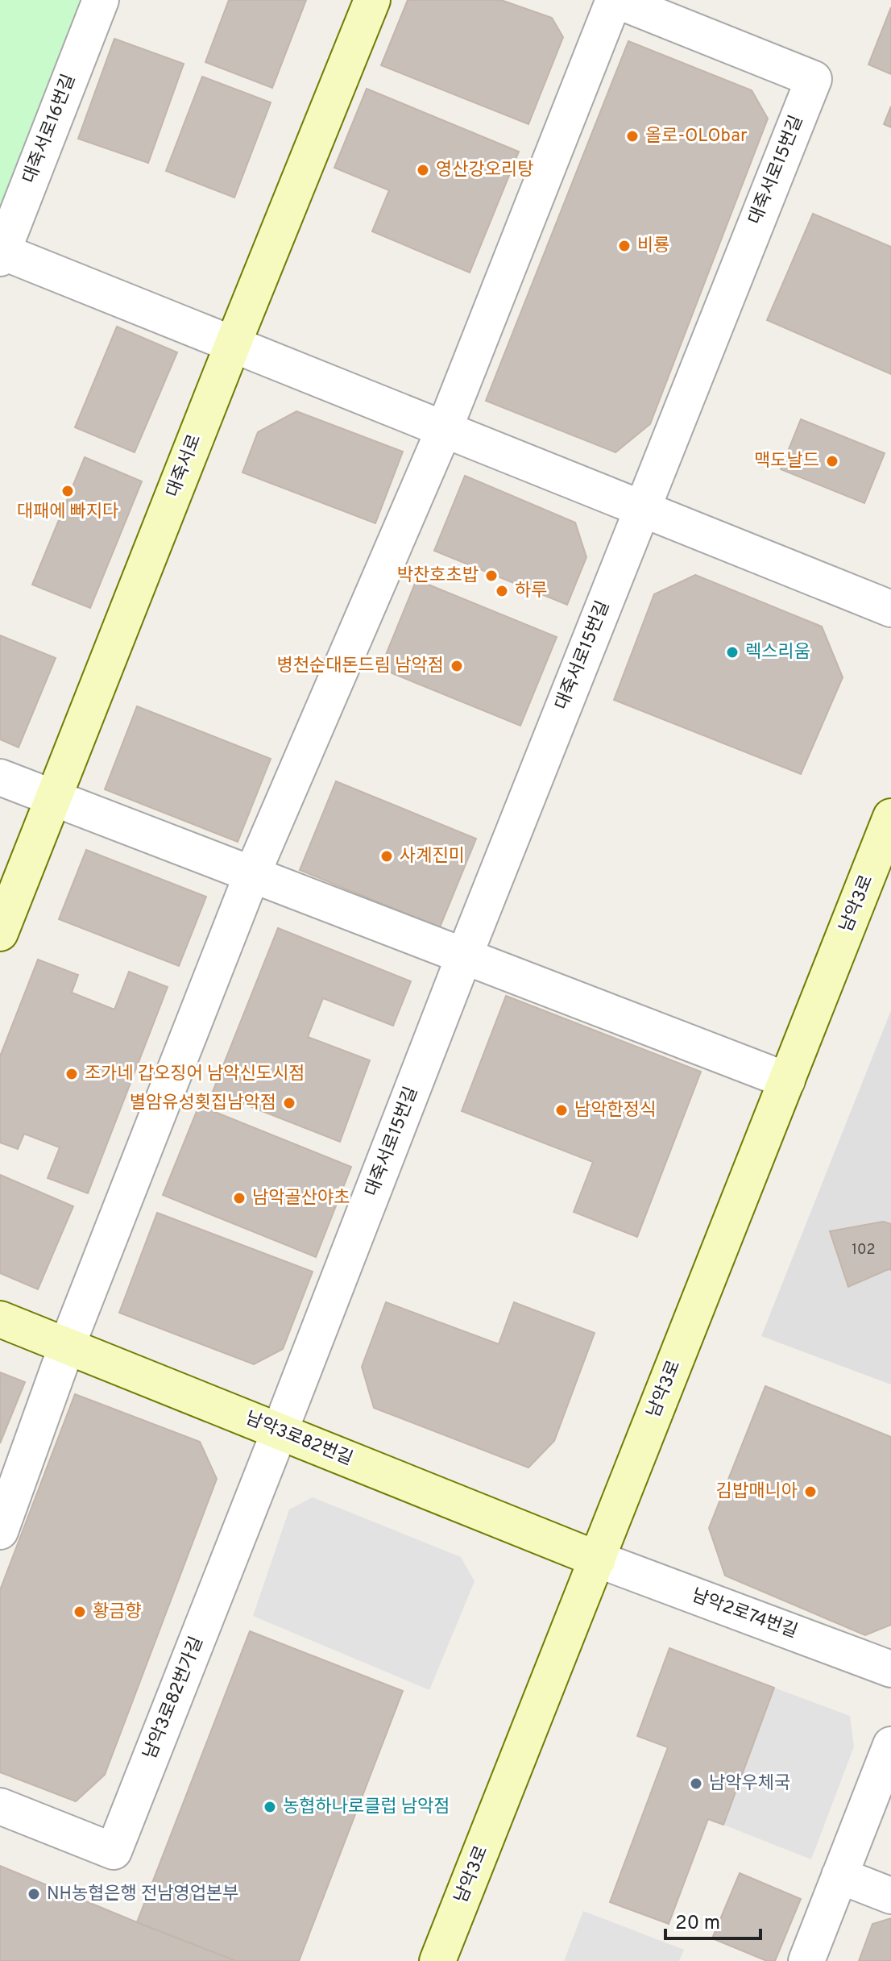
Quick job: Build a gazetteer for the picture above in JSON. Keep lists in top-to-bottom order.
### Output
{
  "streets": {
    "street": [
      "대죽서로16번길",
      "대죽서로15번길",
      "대죽서로",
      "남악3로",
      "남악3로82번길",
      "남악2로74번길",
      "남악3로82번가길"
    ]
  },
  "crossings": [
    ["대죽서로15번길", "남악3로82번길"],
    ["대죽서로15번길", "남악3로82번가길"],
    ["남악3로", "남악3로82번길"],
    ["남악3로", "남악2로74번길"],
    ["남악3로82번길", "남악2로74번길"],
    ["남악3로82번길", "남악3로82번가길"]
  ],
  "places": [
    "올로-OLObar",
    "영산강오리탕",
    "비룡",
    "맥도날드",
    "대패에 빠지다",
    "박찬호초밥",
    "하루",
    "렉스리움",
    "병천순대돈드림 남악점",
    "사계진미",
    "조가네 갑오징어 남악신도시점",
    "별암유성횟집남악점",
    "남악한정식",
    "남악골산야초",
    "김밥매니아",
    "황금향",
    "남악우체국",
    "농협하나로클럽 남악점",
    "NH농협은행 전남영업본부"
  ],
  "house_numbers": ["102"],
  "scale_bar": "20 m"
}
